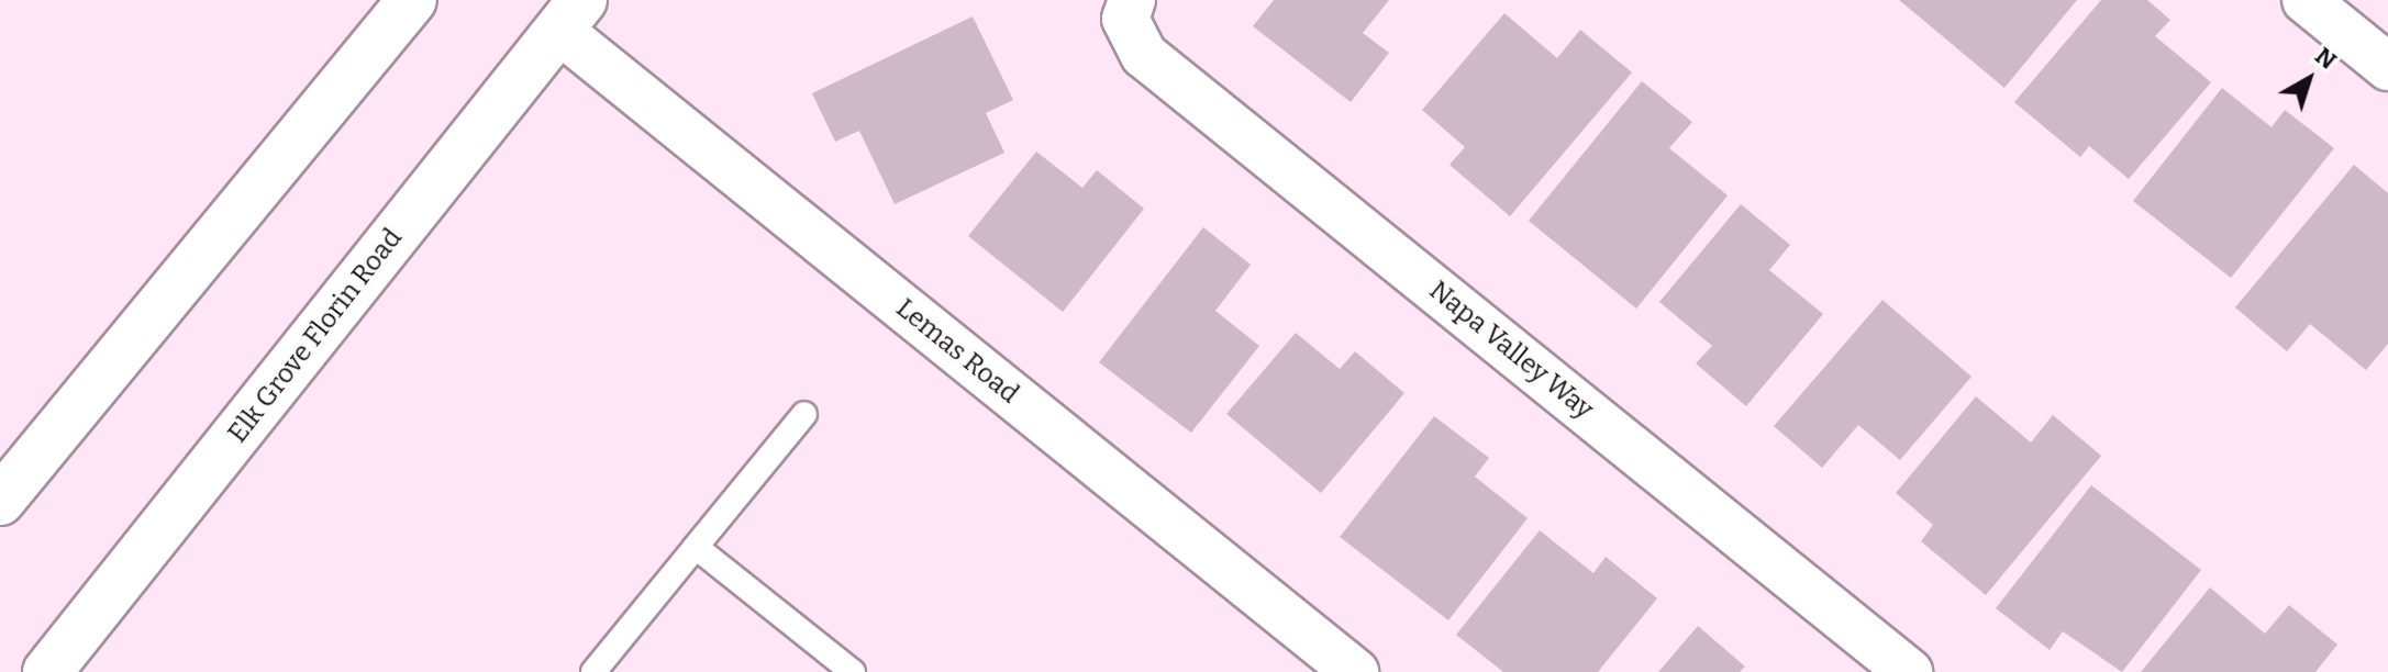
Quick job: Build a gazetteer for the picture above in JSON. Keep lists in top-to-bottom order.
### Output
{
  "streets": {
    "main road": ["Elk Grove Florin Road"],
    "street": ["Napa Valley Way", "Lemas Road"]
  },
  "crossings": [
    ["Elk Grove Florin Road", "Lemas Road"]
  ],
  "north": "top right"
}
